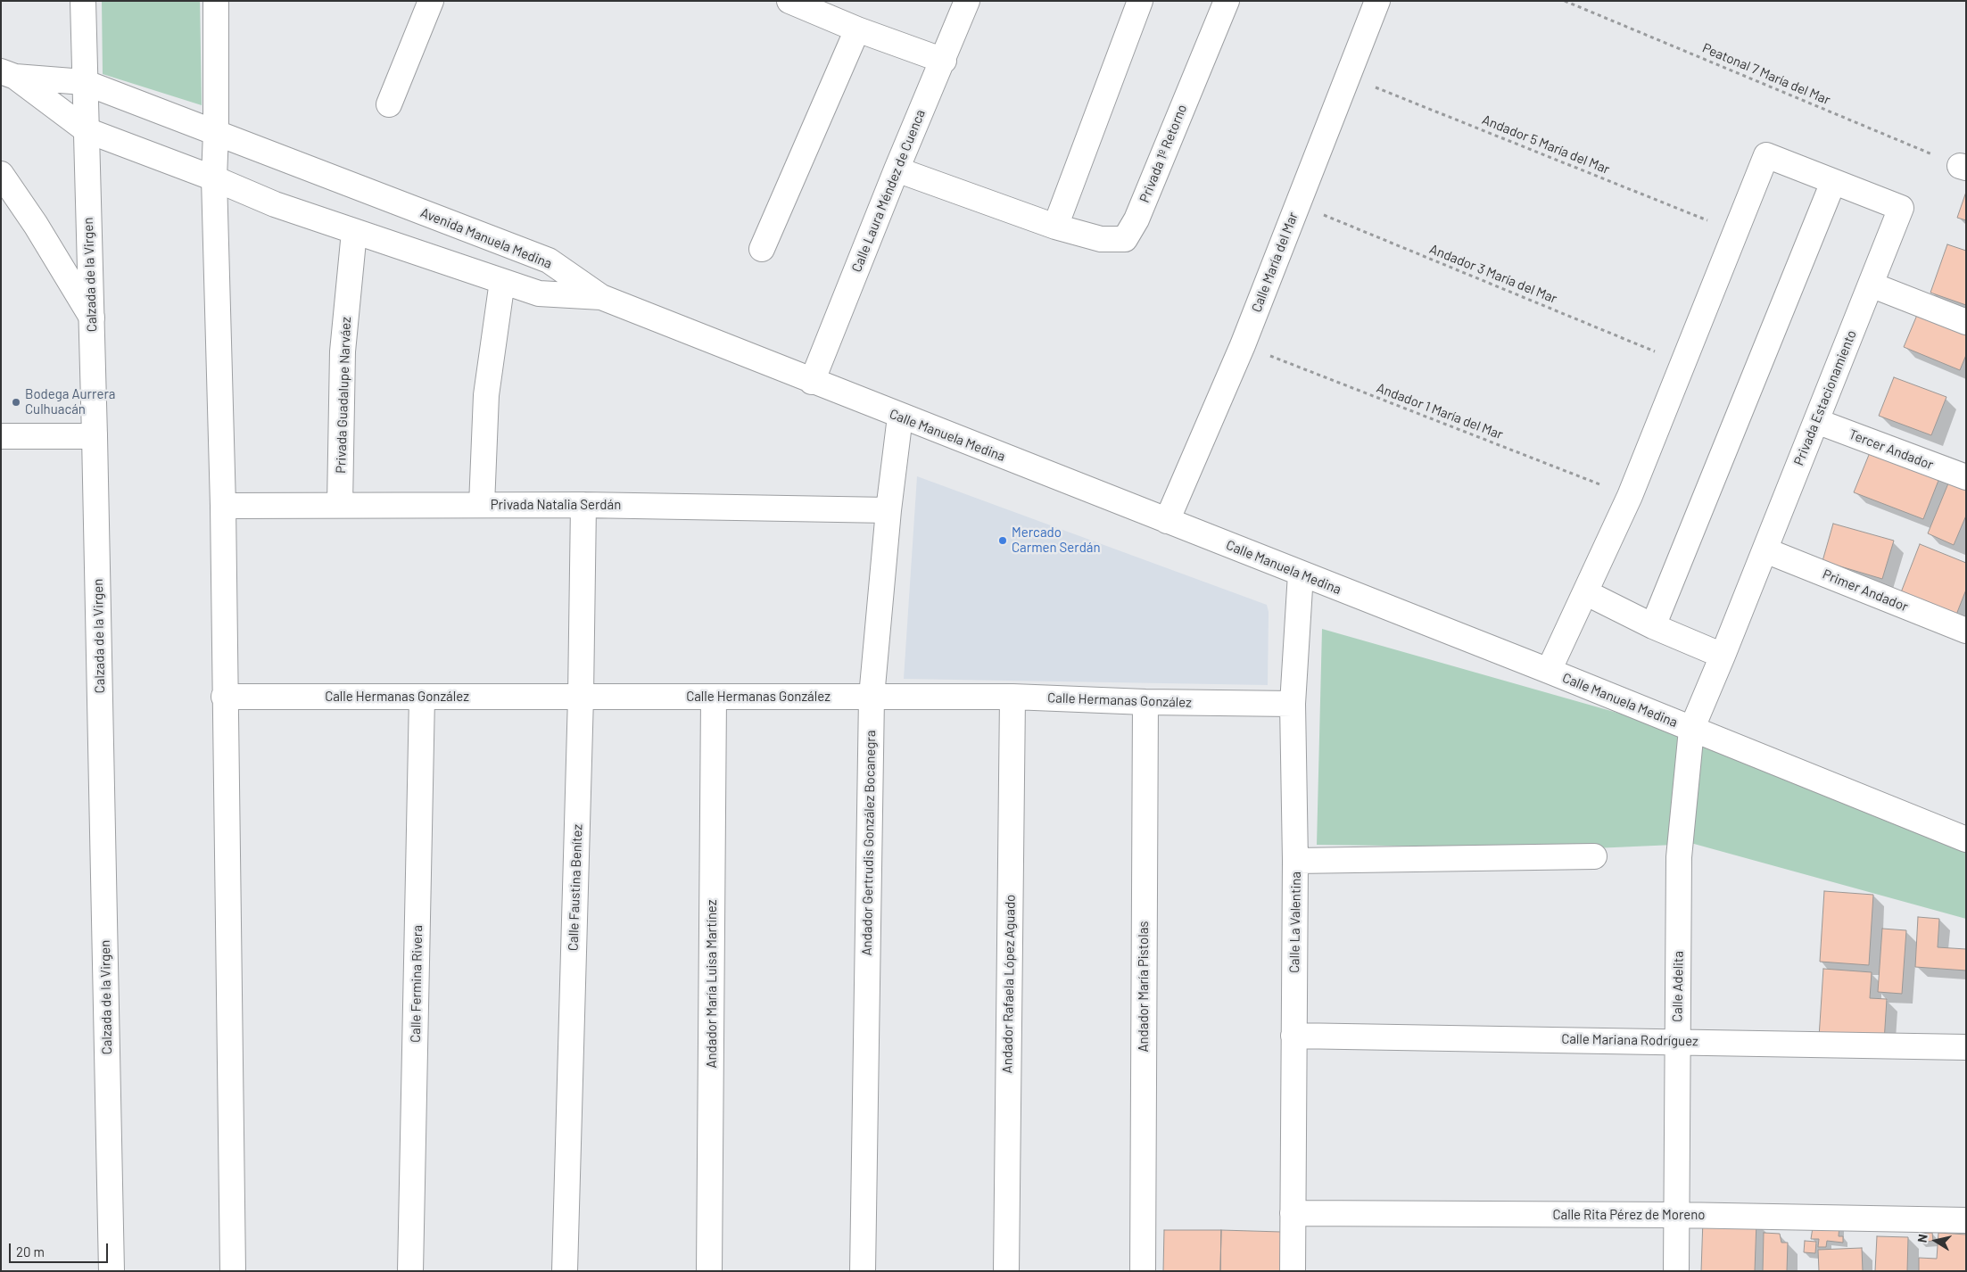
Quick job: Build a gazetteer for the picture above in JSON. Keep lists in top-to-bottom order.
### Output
{
  "streets": {
    "street": [
      "Privada 1º Retorno",
      "Calle Laura Méndez de Cuenca",
      "Avenida Manuela Medina",
      "Calle María del Mar",
      "Calzada de la Virgen",
      "Privada Guadalupe Narváez",
      "Privada Estacionamiento",
      "Calle Manuela Medina",
      "Tercer Andador",
      "Privada Natalia Serdán",
      "Primer Andador",
      "Calle Hermanas González",
      "Andador Gertrudis González Bocanegra",
      "Calle Faustina Benítez",
      "Calle La Valentina",
      "Calle Fermina Rivera",
      "Andador María Luisa Martínez",
      "Andador Rafaela López Aguado",
      "Andador María Pistolas",
      "Calle Adelita",
      "Calle Mariana Rodríguez",
      "Calle Rita Pérez de Moreno"
    ],
    "path": [
      "Peatonal 7 María del Mar",
      "Andador 5 María del Mar",
      "Andador 3 María del Mar",
      "Andador 1 María del Mar"
    ]
  },
  "crossings": [
    ["Andador 5 María del Mar", "Calle María del Mar"],
    ["Andador 5 María del Mar", "Privada Estacionamiento"],
    ["Privada 1º Retorno", "Calle Laura Méndez de Cuenca"],
    ["Calle Laura Méndez de Cuenca", "Calle Manuela Medina"],
    ["Avenida Manuela Medina", "Calzada de la Virgen"],
    ["Avenida Manuela Medina", "Calle Manuela Medina"],
    ["Calle María del Mar", "Andador 3 María del Mar"],
    ["Calle María del Mar", "Andador 1 María del Mar"],
    ["Calle María del Mar", "Calle Manuela Medina"],
    ["Andador 3 María del Mar", "Privada Estacionamiento"],
    ["Privada Guadalupe Narváez", "Privada Natalia Serdán"],
    ["Privada Estacionamiento", "Andador 1 María del Mar"],
    ["Privada Estacionamiento", "Calle Manuela Medina"],
    ["Privada Estacionamiento", "Tercer Andador"],
    ["Privada Estacionamiento", "Primer Andador"],
    ["Privada Estacionamiento", "Calle Adelita"],
    ["Calle Manuela Medina", "Andador Gertrudis González Bocanegra"],
    ["Calle Manuela Medina", "Calle La Valentina"],
    ["Calle Manuela Medina", "Calle Adelita"],
    ["Privada Natalia Serdán", "Andador Gertrudis González Bocanegra"],
    ["Privada Natalia Serdán", "Calle Faustina Benítez"],
    ["Calle Hermanas González", "Andador Gertrudis González Bocanegra"],
    ["Calle Hermanas González", "Calle Faustina Benítez"],
    ["Calle Hermanas González", "Calle La Valentina"],
    ["Calle Hermanas González", "Calle Fermina Rivera"],
    ["Calle Hermanas González", "Andador María Luisa Martínez"],
    ["Calle Hermanas González", "Andador Rafaela López Aguado"],
    ["Calle Hermanas González", "Andador María Pistolas"],
    ["Calle La Valentina", "Calle Mariana Rodríguez"],
    ["Calle La Valentina", "Calle Rita Pérez de Moreno"],
    ["Calle Adelita", "Calle Mariana Rodríguez"],
    ["Calle Adelita", "Calle Rita Pérez de Moreno"]
  ],
  "places": ["Bodega Aurrera Culhuacán", "Mercado Carmen Serdán"],
  "scale_bar": "20 m",
  "north": "left"
}
